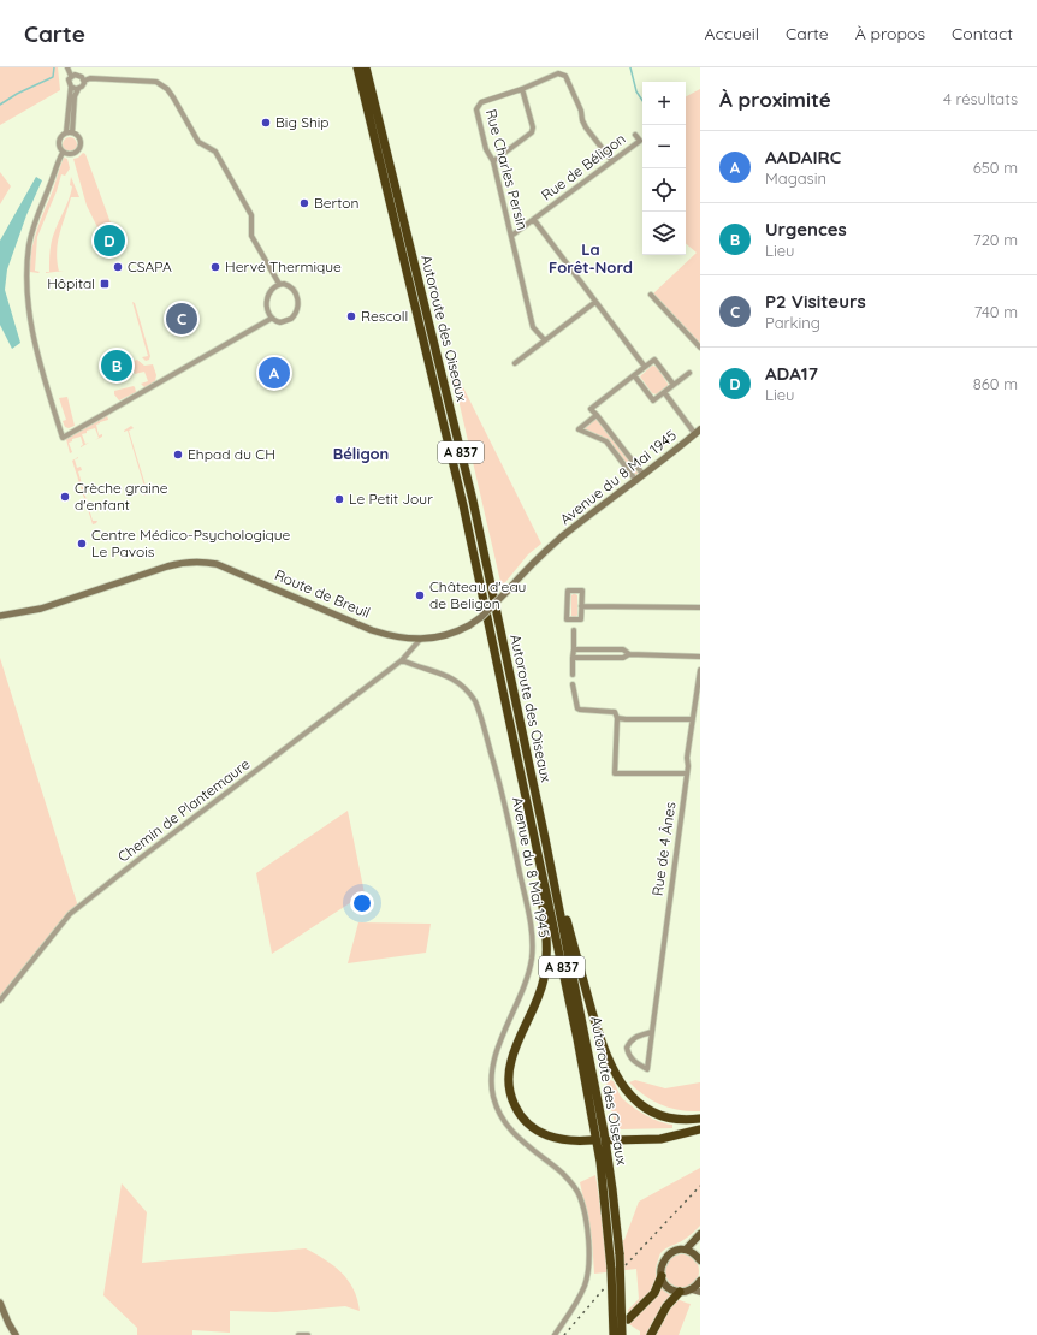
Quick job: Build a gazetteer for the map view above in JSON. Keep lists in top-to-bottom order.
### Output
{
  "streets": {
    "highway": ["Autoroute des Oiseaux", "A 837"],
    "street": [
      "Rue de Béligon",
      "Rue Charles Persin",
      "Avenue du 8 Mai 1945",
      "Route de Breuil",
      "Chemin de Plantemaure",
      "Rue de 4 Ânes"
    ]
  },
  "crossings": [
    ["Rue de Béligon", "Rue Charles Persin"],
    ["Avenue du 8 Mai 1945", "Route de Breuil"],
    ["Avenue du 8 Mai 1945", "Chemin de Plantemaure"]
  ],
  "districts": ["La Forêt-Nord", "Béligon"],
  "places": {
    "other": [
      "Big Ship",
      "Berton",
      "CSAPA",
      "Hervé Thermique",
      "Rescoll",
      "Ehpad du CH",
      "Crèche graine d'enfant",
      "Le Petit Jour",
      "Centre Médico-Psychologique Le Pavois",
      "Château d'eau de Beligon"
    ],
    "transit": ["Hôpital"]
  },
  "page": {
    "header": "Carte",
    "nav": [
      "Accueil",
      "Carte",
      "À propos",
      "Contact"
    ],
    "heading": ["À proximité", "4 résultats"],
    "map_buttons": ["+", "−"],
    "list": [
      {
        "mark": "A",
        "name": "AADAIRC",
        "note": "Magasin",
        "value": "650 m"
      },
      {
        "mark": "B",
        "name": "Urgences",
        "note": "Lieu",
        "value": "720 m"
      },
      {
        "mark": "C",
        "name": "P2 Visiteurs",
        "note": "Parking",
        "value": "740 m"
      },
      {
        "mark": "D",
        "name": "ADA17",
        "note": "Lieu",
        "value": "860 m"
      }
    ],
    "pins": [
      "D",
      "C",
      "B",
      "A"
    ]
  }
}
